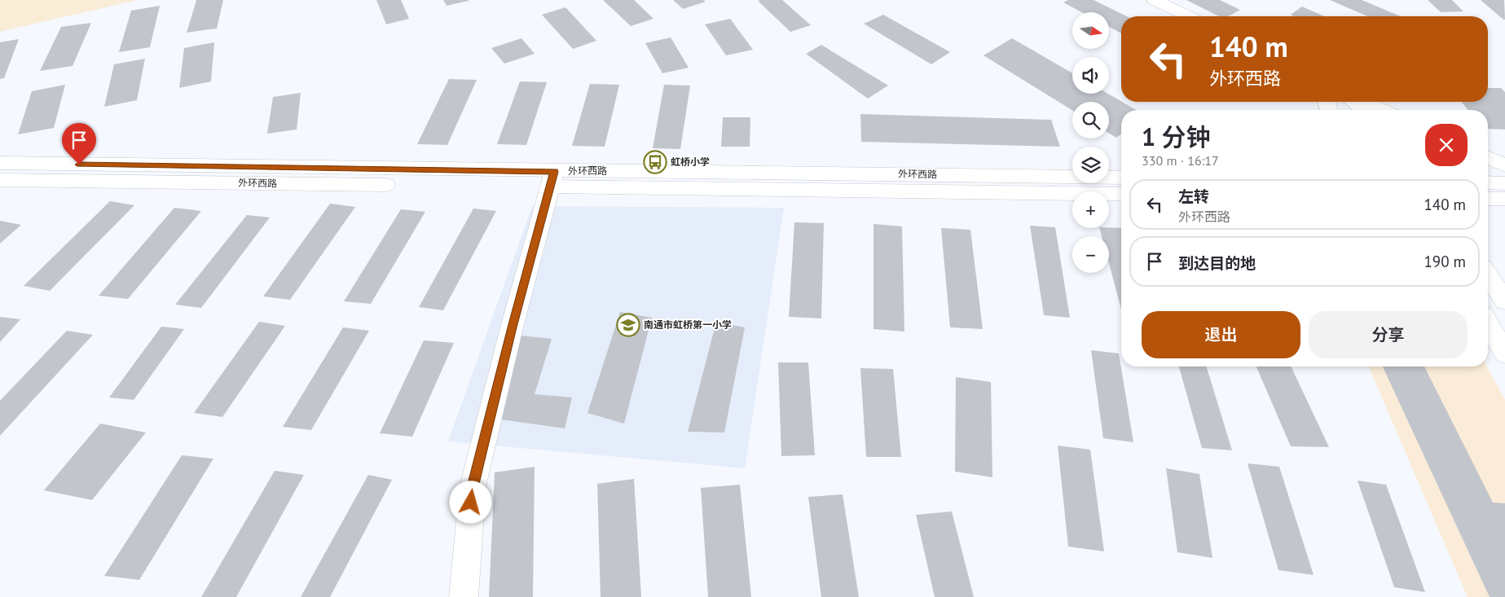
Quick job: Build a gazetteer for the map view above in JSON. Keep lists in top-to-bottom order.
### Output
{
  "streets": {
    "main road": ["外环西路"]
  },
  "places": {
    "bus stop": ["虹桥小学"],
    "school or university": ["南通市虹桥第一小学"]
  },
  "north": "right",
  "page": {
    "map_buttons": ["+", "−"],
    "turn": ["140 m", "外环西路"],
    "heading": ["1 分钟", "330 m · 16:17"],
    "list": [
      {
        "name": "左转",
        "note": "外环西路",
        "value": "140 m"
      },
      {
        "name": "到达目的地",
        "value": "190 m"
      }
    ],
    "buttons": ["退出", "分享"]
  }
}
